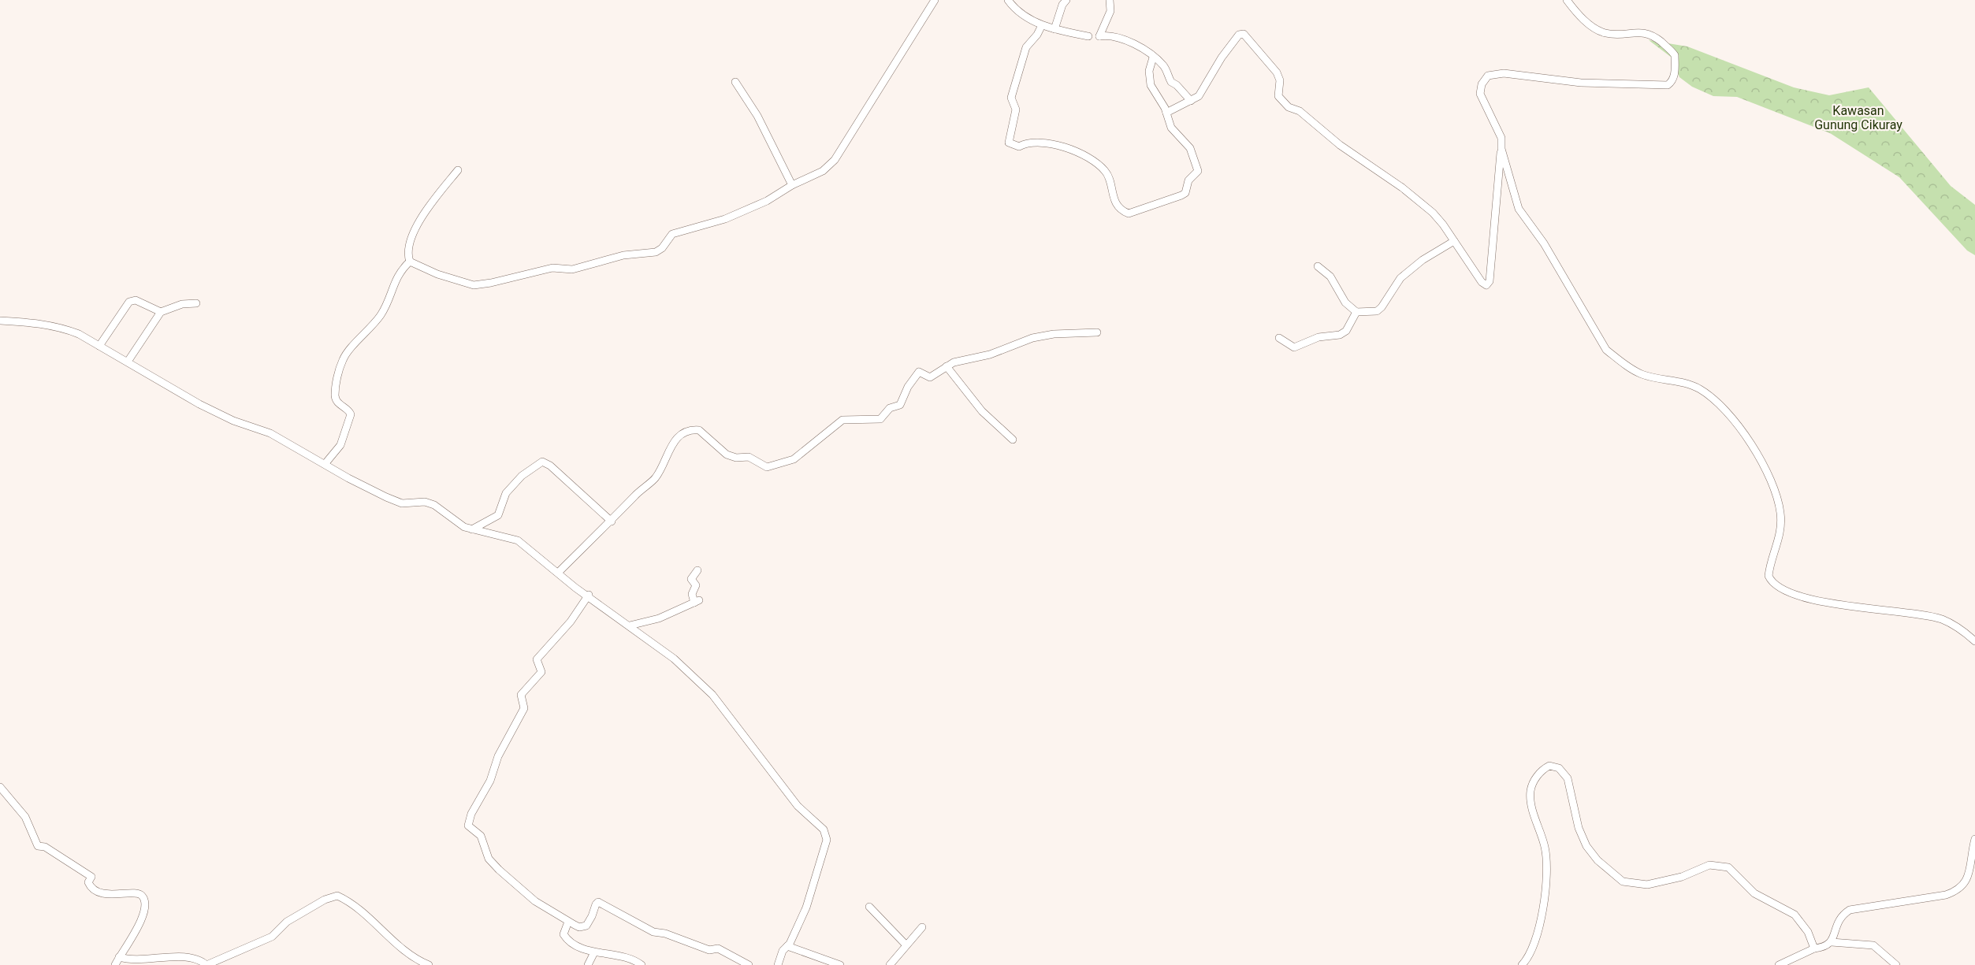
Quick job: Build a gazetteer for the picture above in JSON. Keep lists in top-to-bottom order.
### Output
{
  "parks": ["Kawasan Gunung Cikuray"]
}
